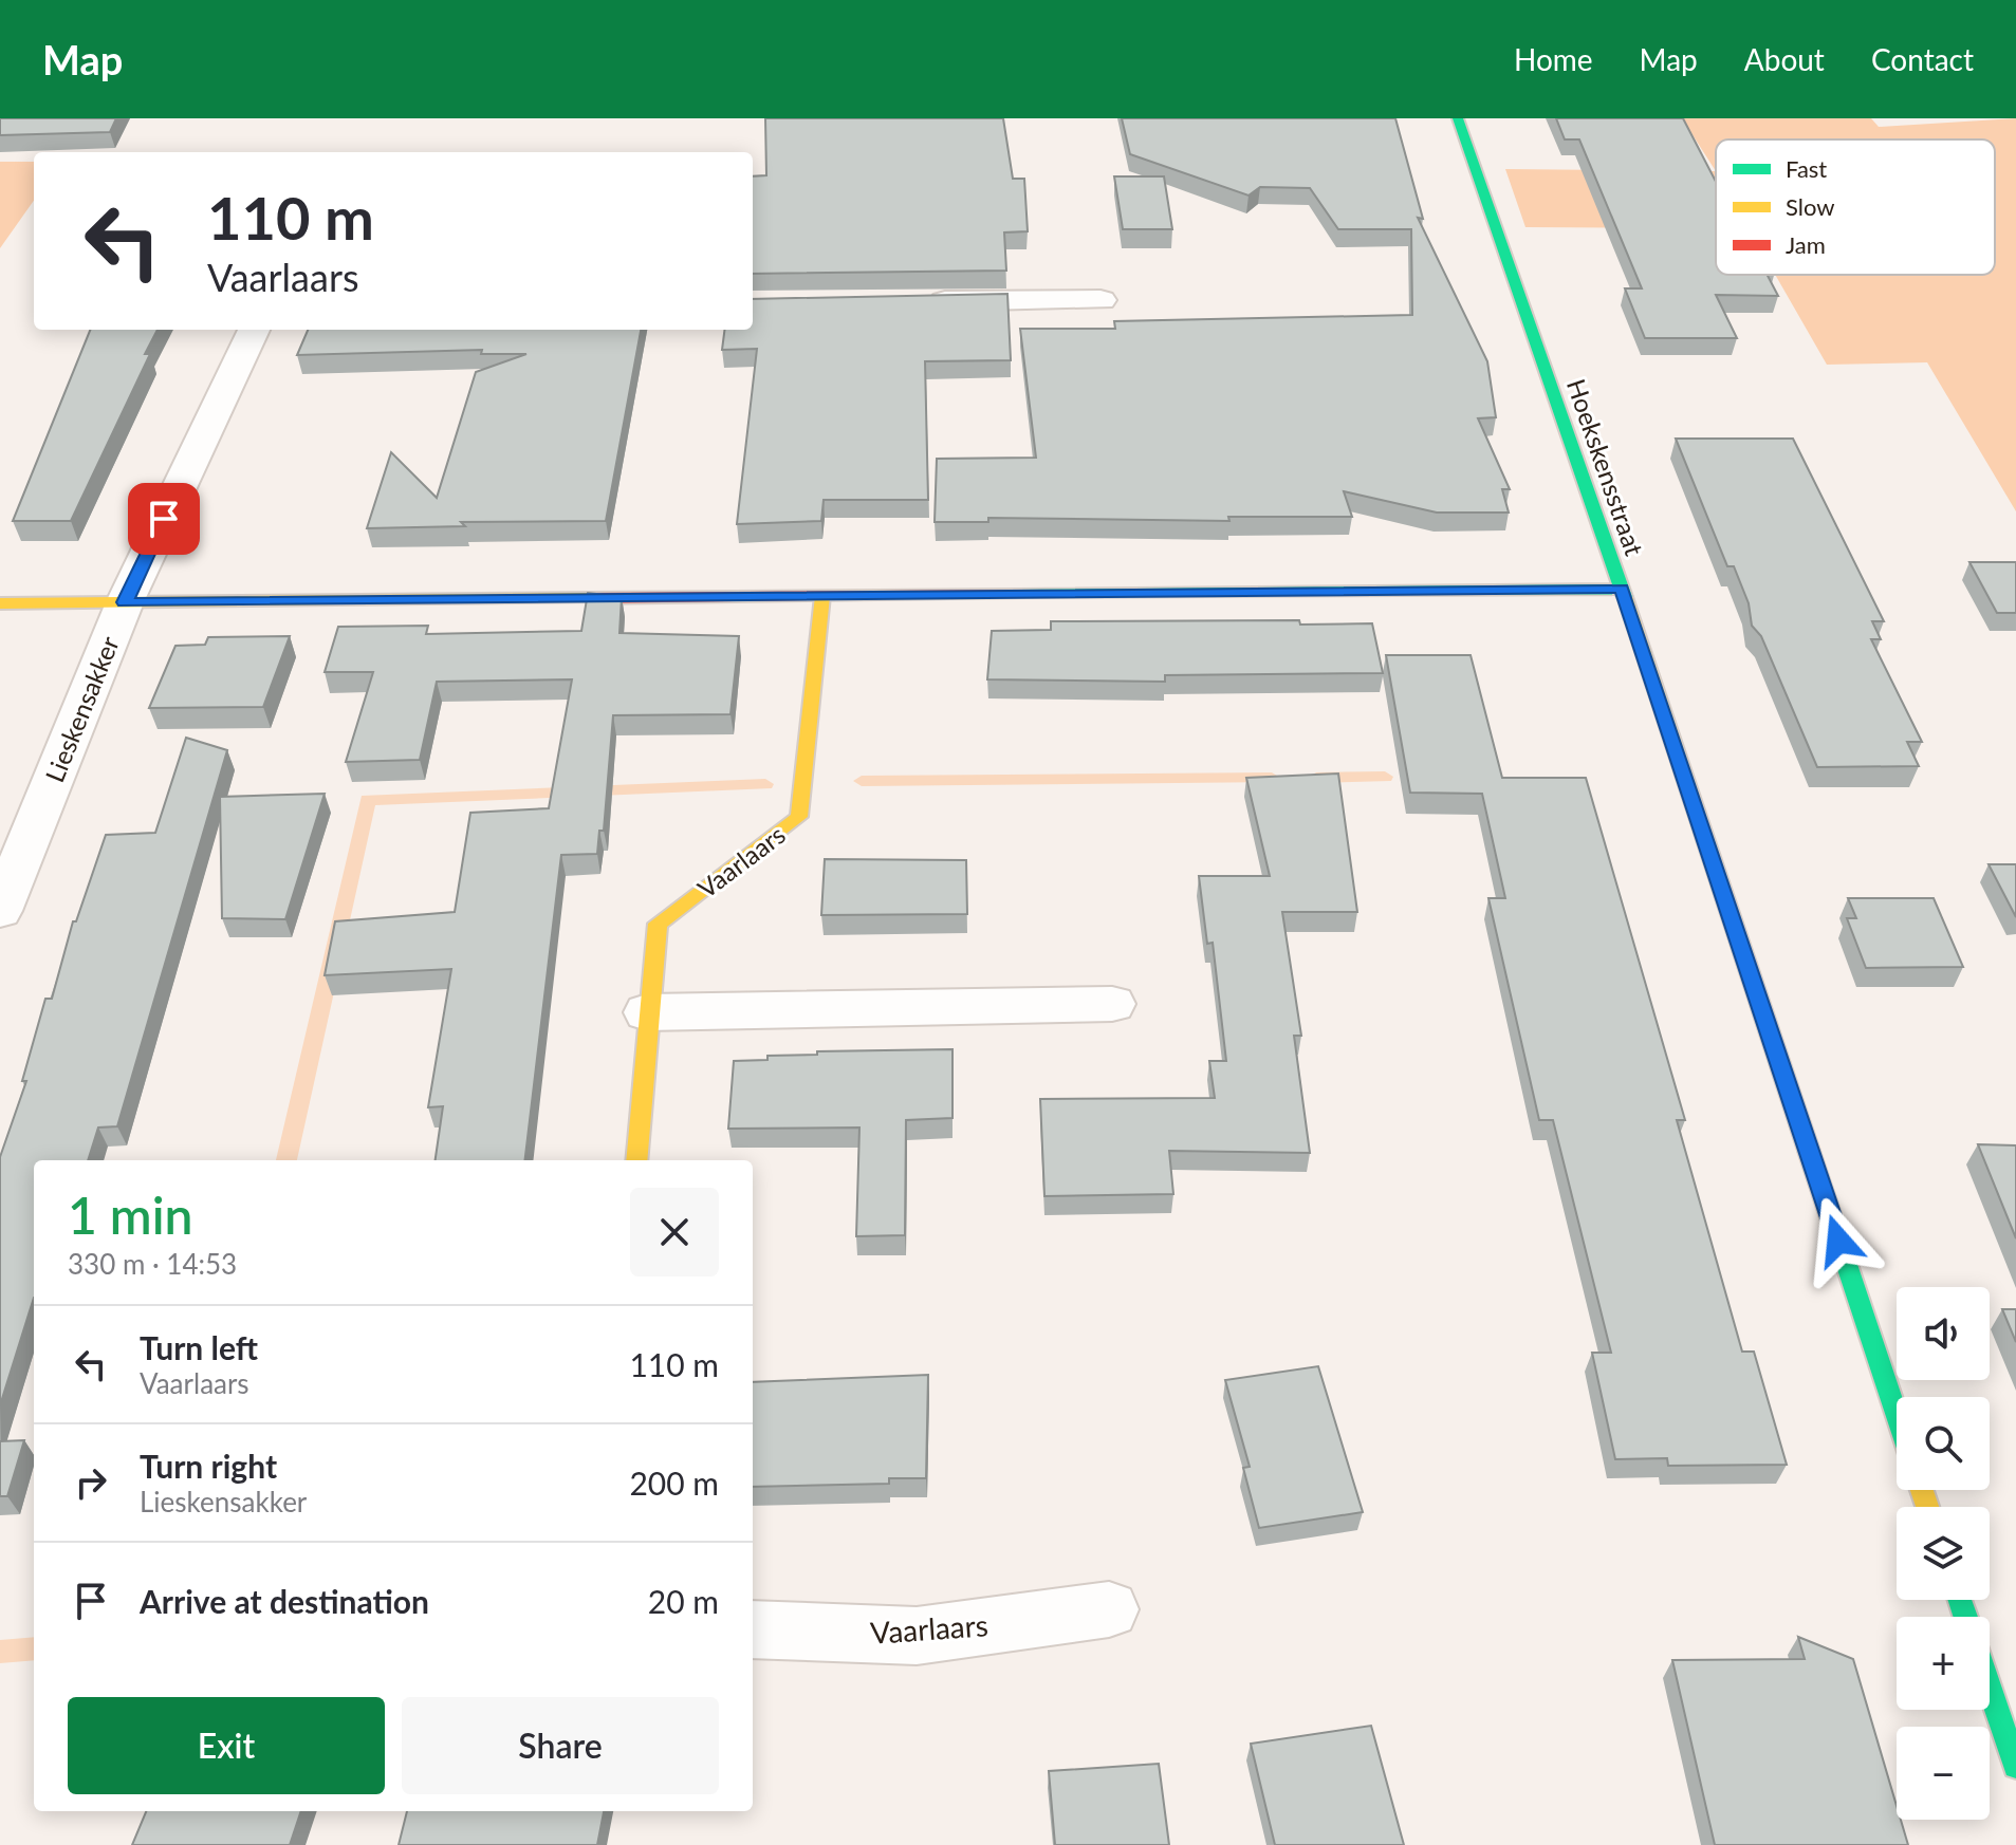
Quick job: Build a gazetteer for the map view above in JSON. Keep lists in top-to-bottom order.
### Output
{
  "streets": {
    "street": ["Hoekskensstraat", "Lieskensakker", "Vaarlaars"]
  },
  "legend": ["Fast", "Slow", "Jam"],
  "page": {
    "header": "Map",
    "nav": [
      "Home",
      "Map",
      "About",
      "Contact"
    ],
    "turn": ["110 m", "Vaarlaars"],
    "heading": ["1 min", "330 m · 14:53"],
    "map_buttons": ["+", "−"],
    "list": [
      {
        "name": "Turn left",
        "note": "Vaarlaars",
        "value": "110 m"
      },
      {
        "name": "Turn right",
        "note": "Lieskensakker",
        "value": "200 m"
      },
      {
        "name": "Arrive at destination",
        "value": "20 m"
      }
    ],
    "buttons": ["Exit", "Share"]
  }
}
